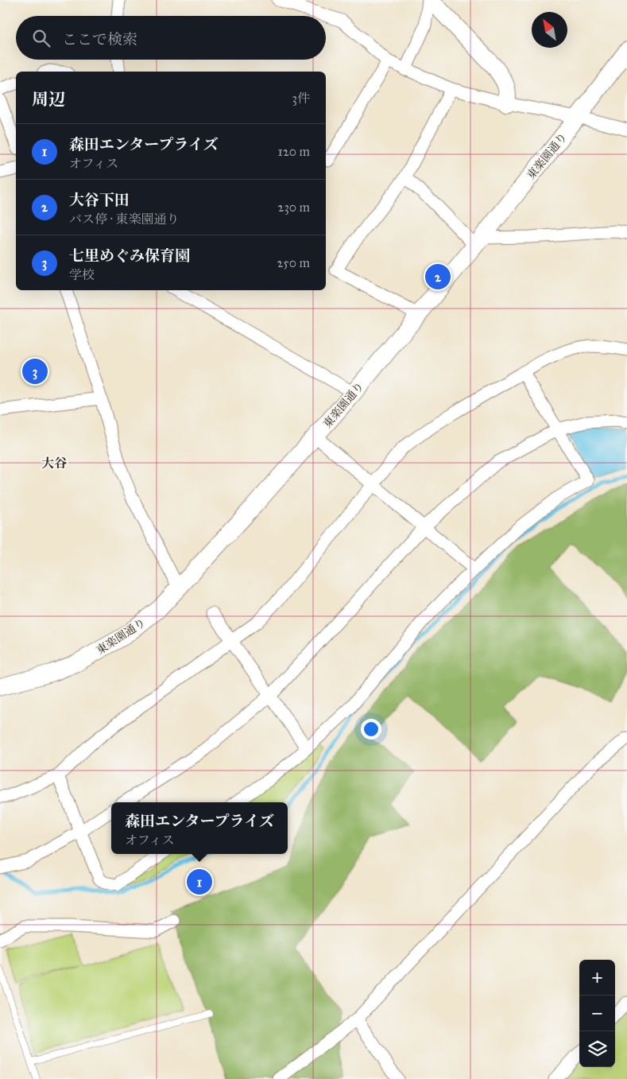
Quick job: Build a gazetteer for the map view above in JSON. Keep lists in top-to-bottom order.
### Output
{
  "streets": {
    "street": ["東楽園通り"]
  },
  "districts": ["大谷"],
  "north": "top left",
  "page": {
    "search": "ここで検索",
    "heading": ["周辺", "3件"],
    "list": [
      {
        "mark": "1",
        "name": "森田エンタープライズ",
        "note": "オフィス",
        "value": "120 m"
      },
      {
        "mark": "2",
        "name": "大谷下田",
        "note": "バス停 · 東楽園通り",
        "value": "230 m"
      },
      {
        "mark": "3",
        "name": "七里めぐみ保育園",
        "note": "学校",
        "value": "250 m"
      }
    ],
    "pins": ["2", "3", "1"],
    "popup": ["森田エンタープライズ", "オフィス"],
    "map_buttons": ["+", "−"]
  }
}
